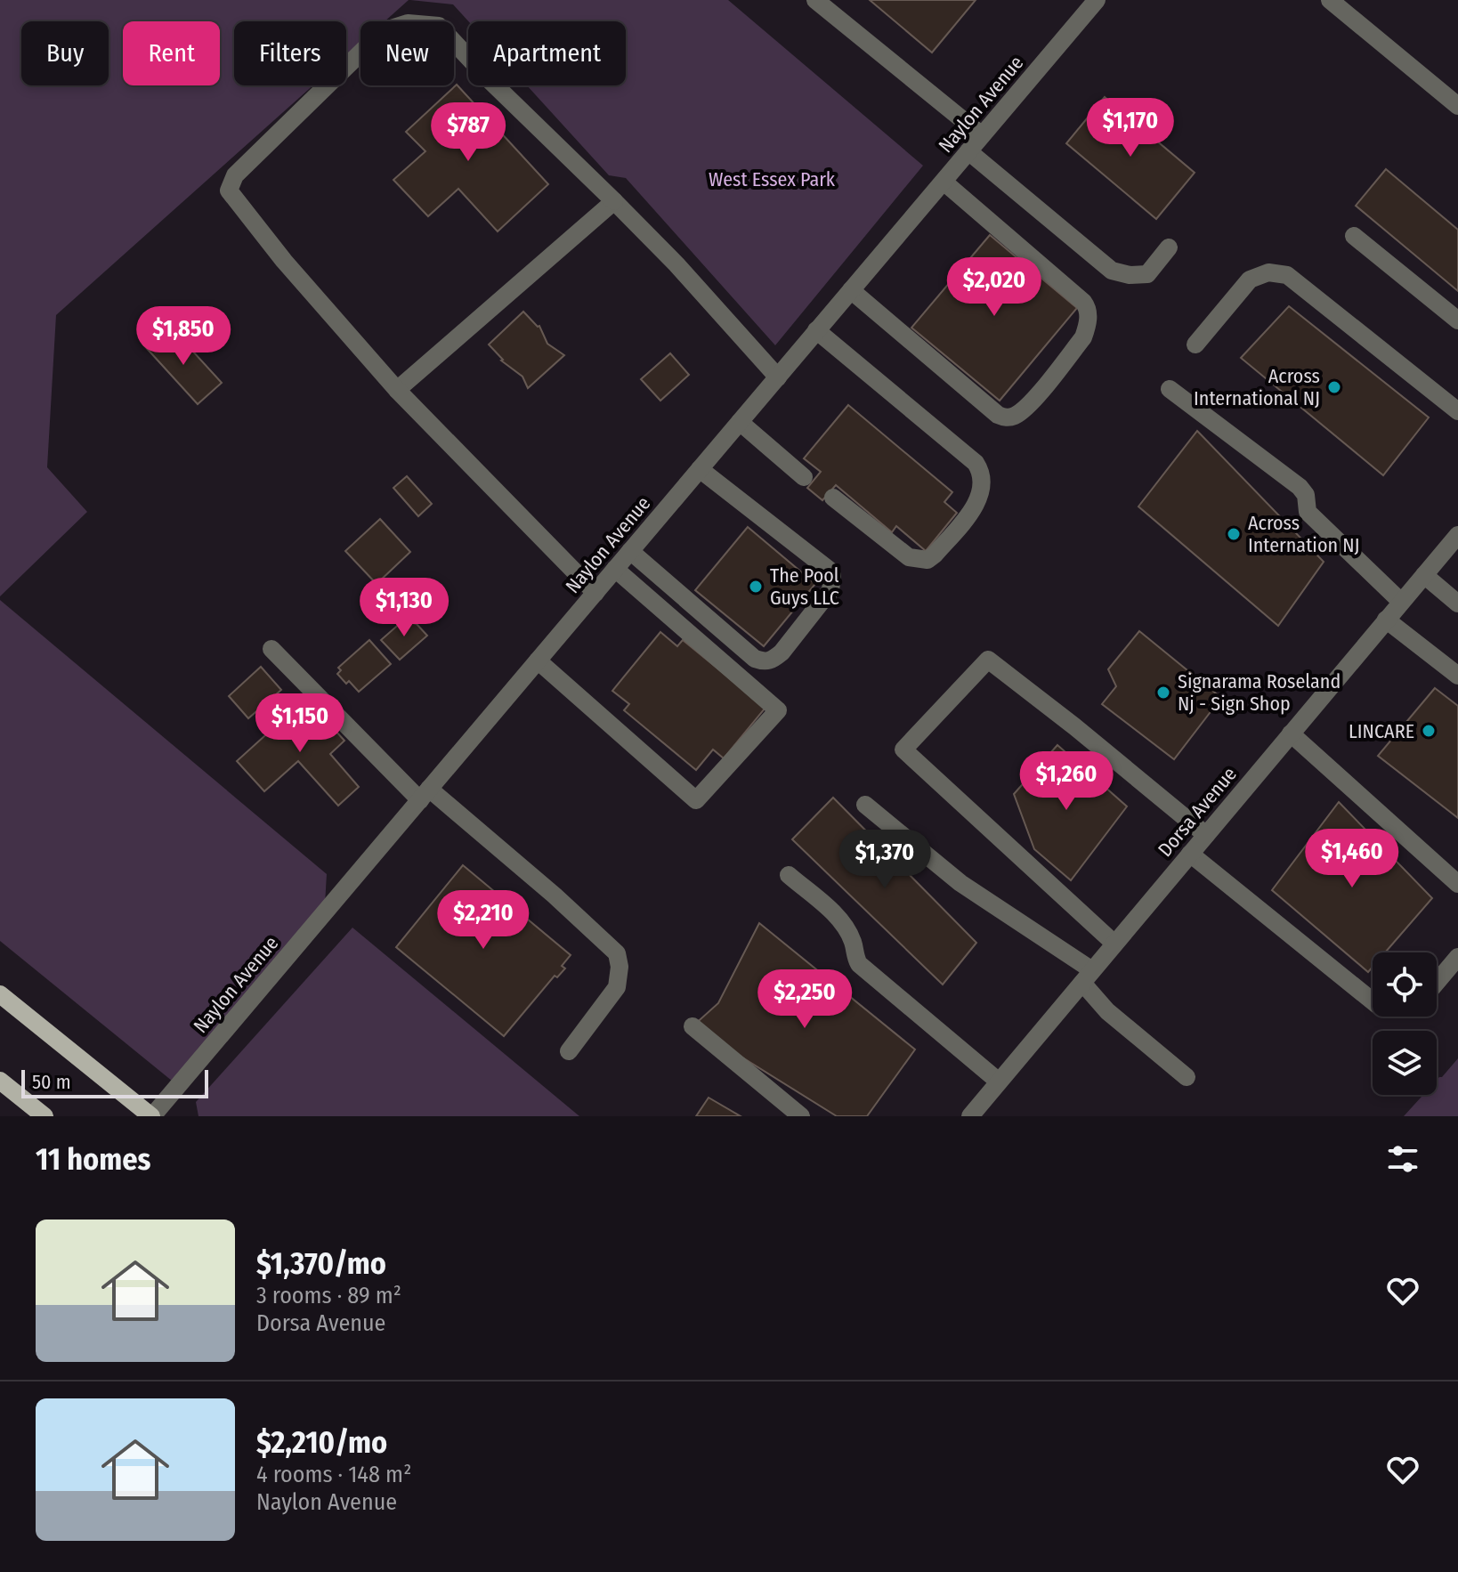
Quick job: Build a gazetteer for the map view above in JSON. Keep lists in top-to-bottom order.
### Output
{
  "streets": {
    "street": ["Naylon Avenue", "Dorsa Avenue"]
  },
  "parks": ["West Essex Park"],
  "places": [
    "Across International NJ",
    "Across Internation NJ",
    "The Pool Guys LLC",
    "Signarama Roseland Nj - Sign Shop",
    "LINCARE"
  ],
  "scale_bar": "50 m",
  "page": {
    "chip": [
      "Buy",
      "Rent",
      "Filters",
      "New",
      "Apartment"
    ],
    "price": [
      "$1,170",
      "$787",
      "$2,020",
      "$1,850",
      "$1,130",
      "$1,150",
      "$1,260",
      "$1,460",
      "$1,370",
      "$2,210",
      "$2,250"
    ],
    "scale": "50 m",
    "heading": "11 homes",
    "list": [
      {
        "name": "$1,370/mo",
        "note": "3 rooms · 89 m² · Dorsa Avenue"
      },
      {
        "name": "$2,210/mo",
        "note": "4 rooms · 148 m² · Naylon Avenue"
      }
    ]
  }
}
